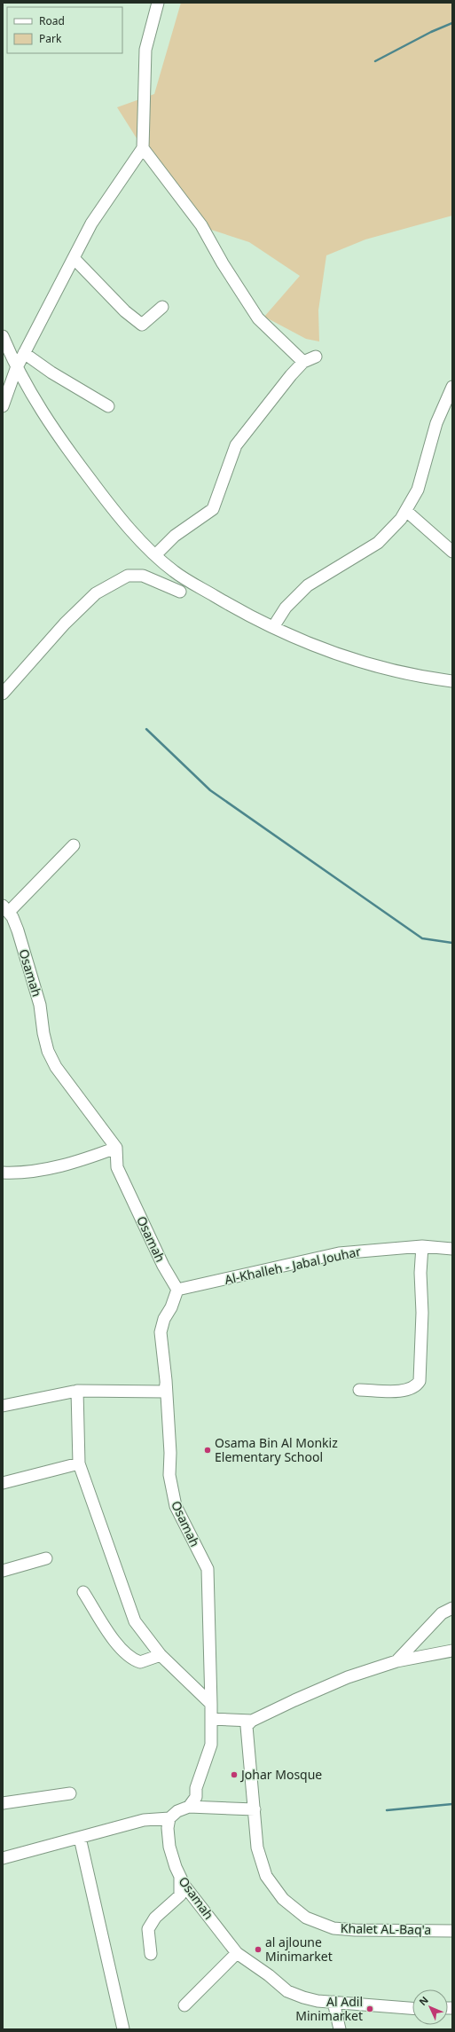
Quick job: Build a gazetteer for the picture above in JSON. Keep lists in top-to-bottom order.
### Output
{
  "streets": {
    "street": ["Osamah", "Al-Khalleh - Jabal Jouhar", "Khalet AL-Baq'a"]
  },
  "crossings": [
    ["Osamah", "Al-Khalleh - Jabal Jouhar"]
  ],
  "places": [
    "Osama Bin Al Monkiz Elementary School",
    "Johar Mosque",
    "al ajloune Minimarket",
    "Al Adil Minimarket"
  ],
  "legend": ["Road", "Park"],
  "north": "top left"
}
